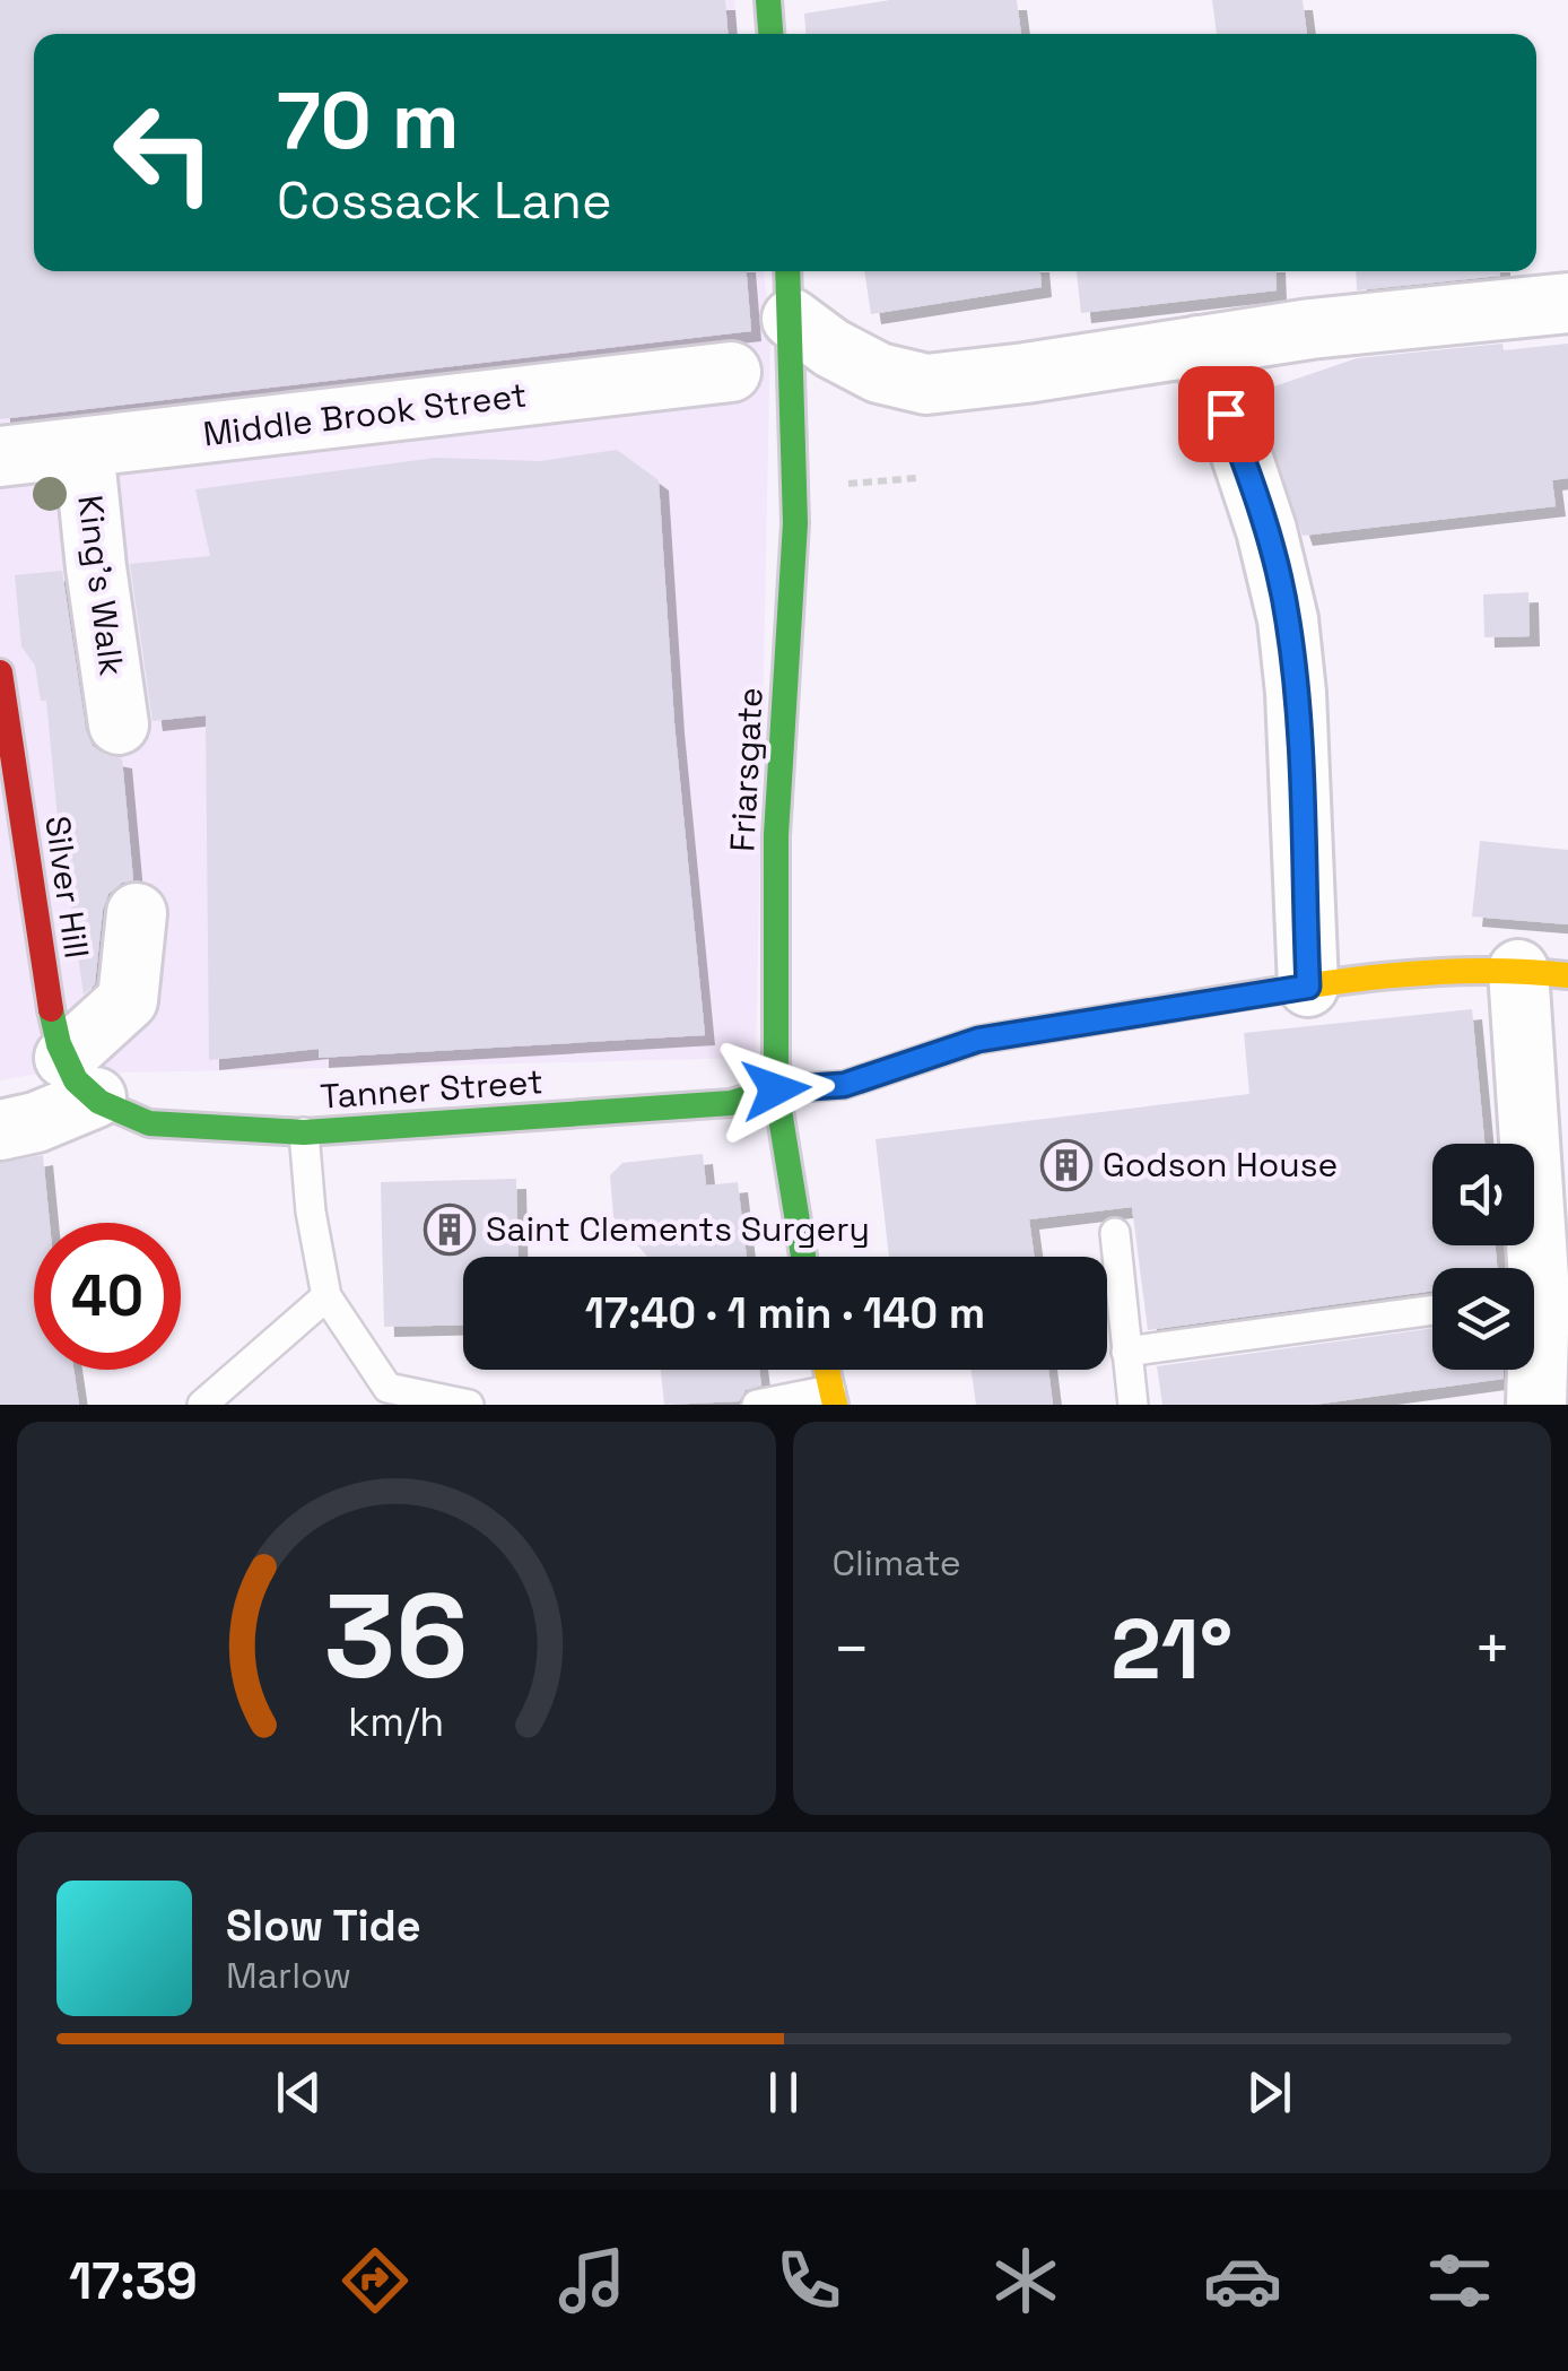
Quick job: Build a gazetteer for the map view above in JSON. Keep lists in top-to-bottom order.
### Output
{
  "streets": {
    "street": [
      "Middle Brook Street",
      "King's Walk",
      "Friarsgate",
      "Silver Hill",
      "Tanner Street"
    ]
  },
  "crossings": [
    ["Middle Brook Street", "King's Walk"],
    ["Middle Brook Street", "Friarsgate"],
    ["Friarsgate", "Tanner Street"],
    ["Silver Hill", "Tanner Street"]
  ],
  "places": {
    "building": ["Godson House", "Saint Clements Surgery"]
  },
  "page": {
    "turn": ["70 m", "Cossack Lane"],
    "limit": "40",
    "trip": "17:40 · 1 min · 140 m",
    "tile": "Climate",
    "heat": ["−", "21°", "+"],
    "song": ["Slow Tide", "Marlow"],
    "tabs": "17:39",
    "gauge": ["36", "km/h"]
  }
}
